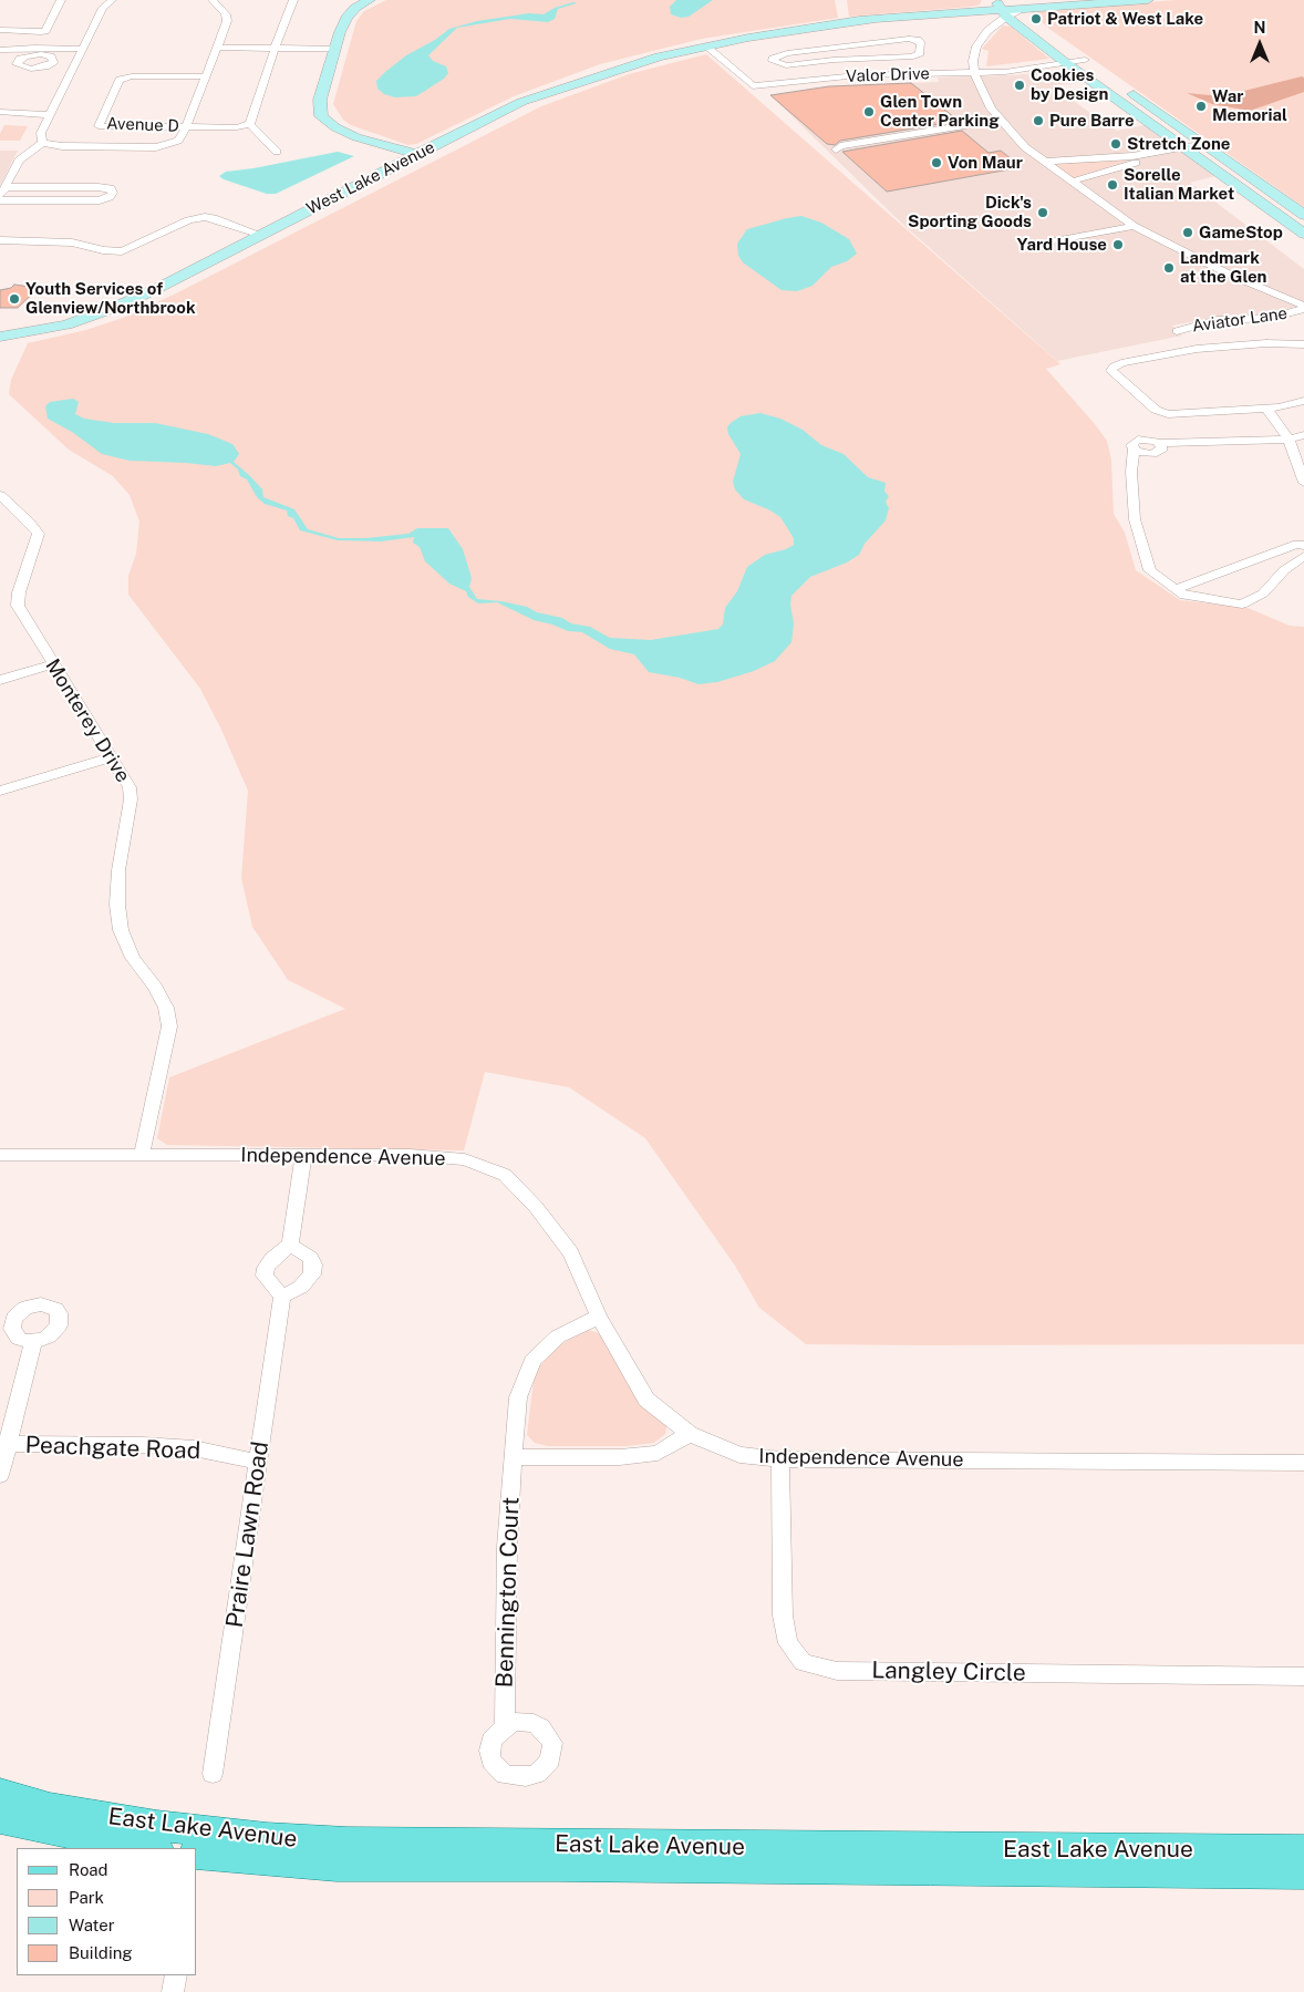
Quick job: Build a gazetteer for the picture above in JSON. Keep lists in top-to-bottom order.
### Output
{
  "streets": {
    "main road": ["West Lake Avenue", "East Lake Avenue"],
    "street": [
      "Valor Drive",
      "Avenue D",
      "Aviator Lane",
      "Monterey Drive",
      "Independence Avenue",
      "Peachgate Road",
      "Praire Lawn Road",
      "Bennington Court",
      "Langley Circle"
    ]
  },
  "crossings": [
    ["Valor Drive", "West Lake Avenue"],
    ["Monterey Drive", "Independence Avenue"],
    ["Independence Avenue", "Bennington Court"],
    ["Independence Avenue", "Langley Circle"],
    ["Peachgate Road", "Praire Lawn Road"]
  ],
  "places": [
    "Patriot & West Lake",
    "Cookies by Design",
    "War Memorial",
    "Glen Town Center Parking",
    "Pure Barre",
    "Stretch Zone",
    "Von Maur",
    "Sorelle Italian Market",
    "Dick's Sporting Goods",
    "GameStop",
    "Yard House",
    "Landmark at the Glen",
    "Youth Services of Glenview/Northbrook"
  ],
  "legend": [
    "Road",
    "Park",
    "Water",
    "Building"
  ],
  "north": "top"
}
